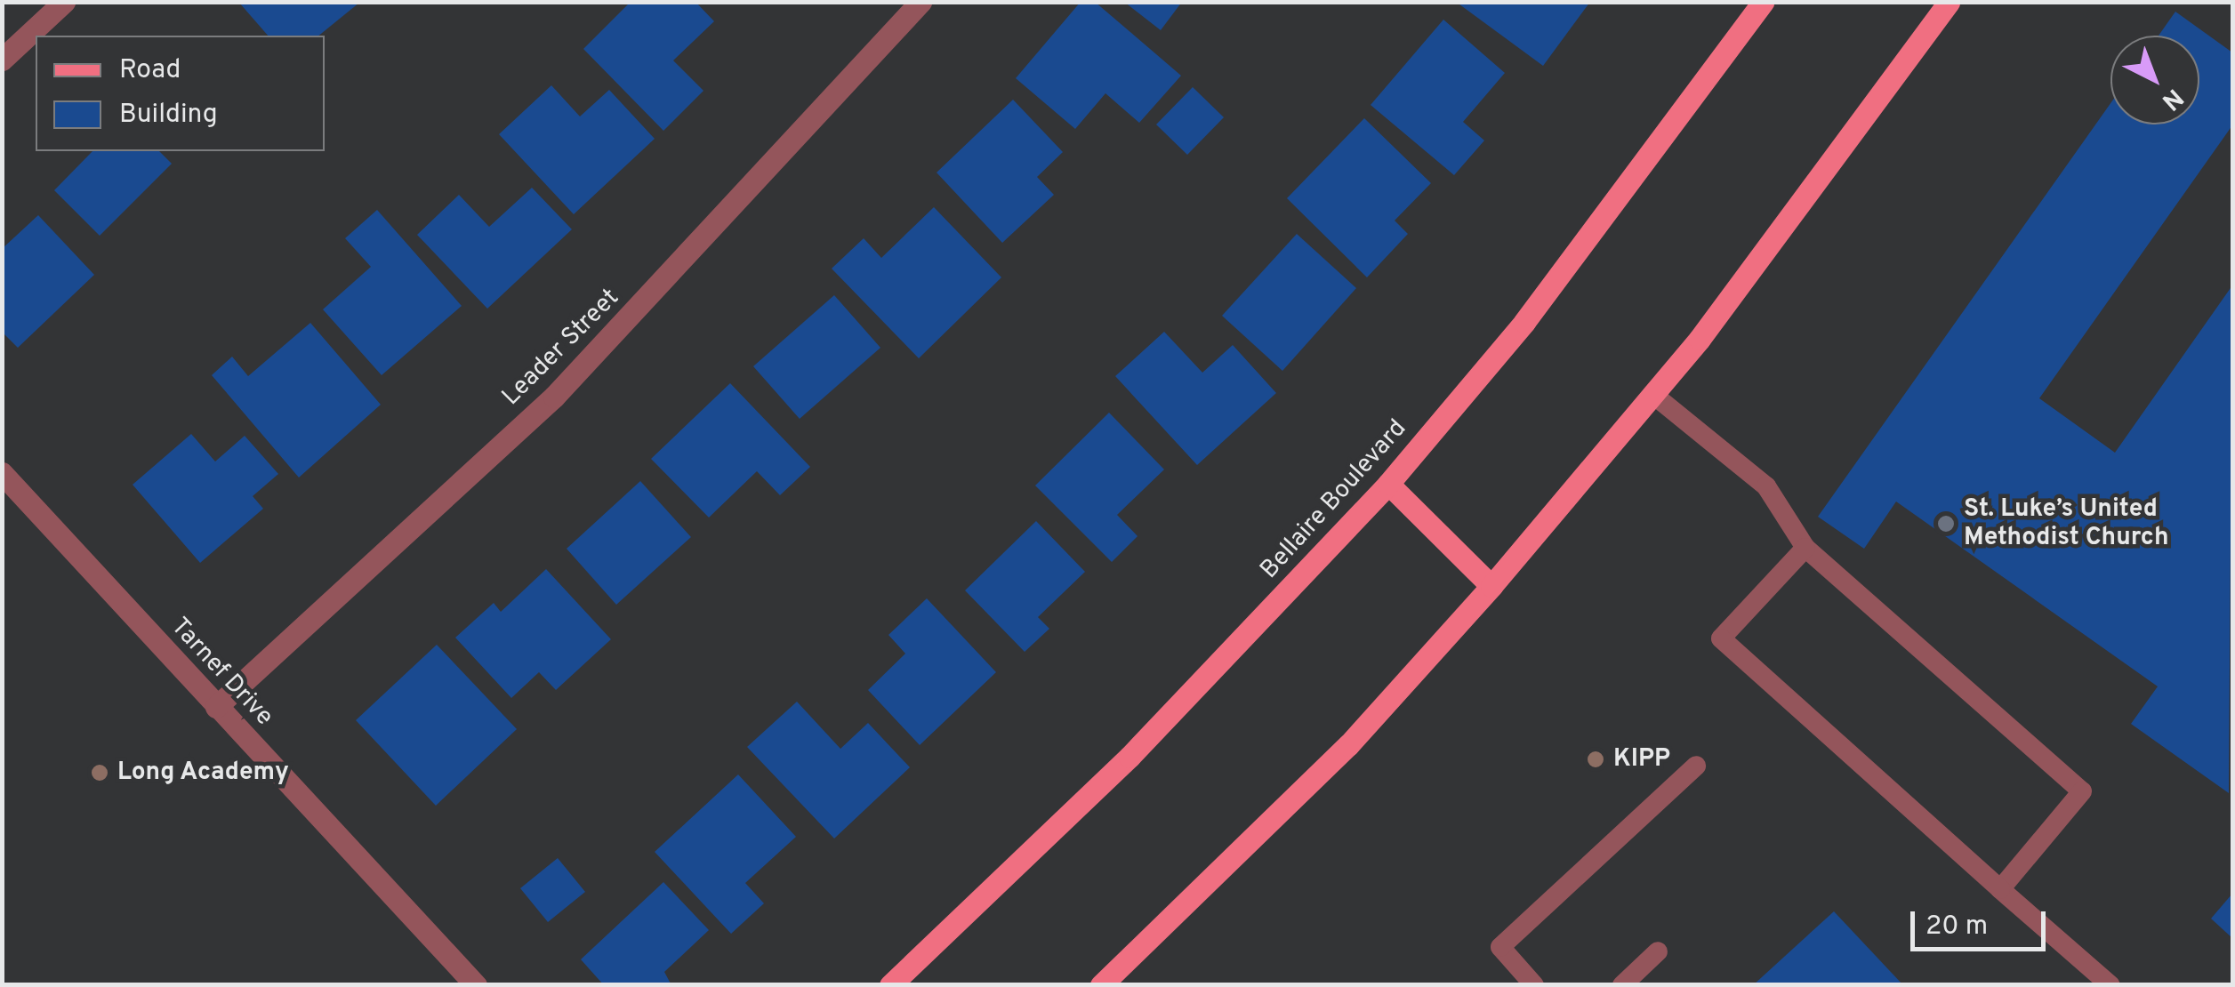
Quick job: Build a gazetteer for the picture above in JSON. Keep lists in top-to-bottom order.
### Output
{
  "streets": {
    "main road": ["Bellaire Boulevard"],
    "street": ["Leader Street", "Tarnef Drive"]
  },
  "crossings": [
    ["Leader Street", "Tarnef Drive"]
  ],
  "places": ["St. Luke’s United Methodist Church", "KIPP", "Long Academy"],
  "legend": ["Road", "Building"],
  "scale_bar": "20 m",
  "north": "bottom right"
}
